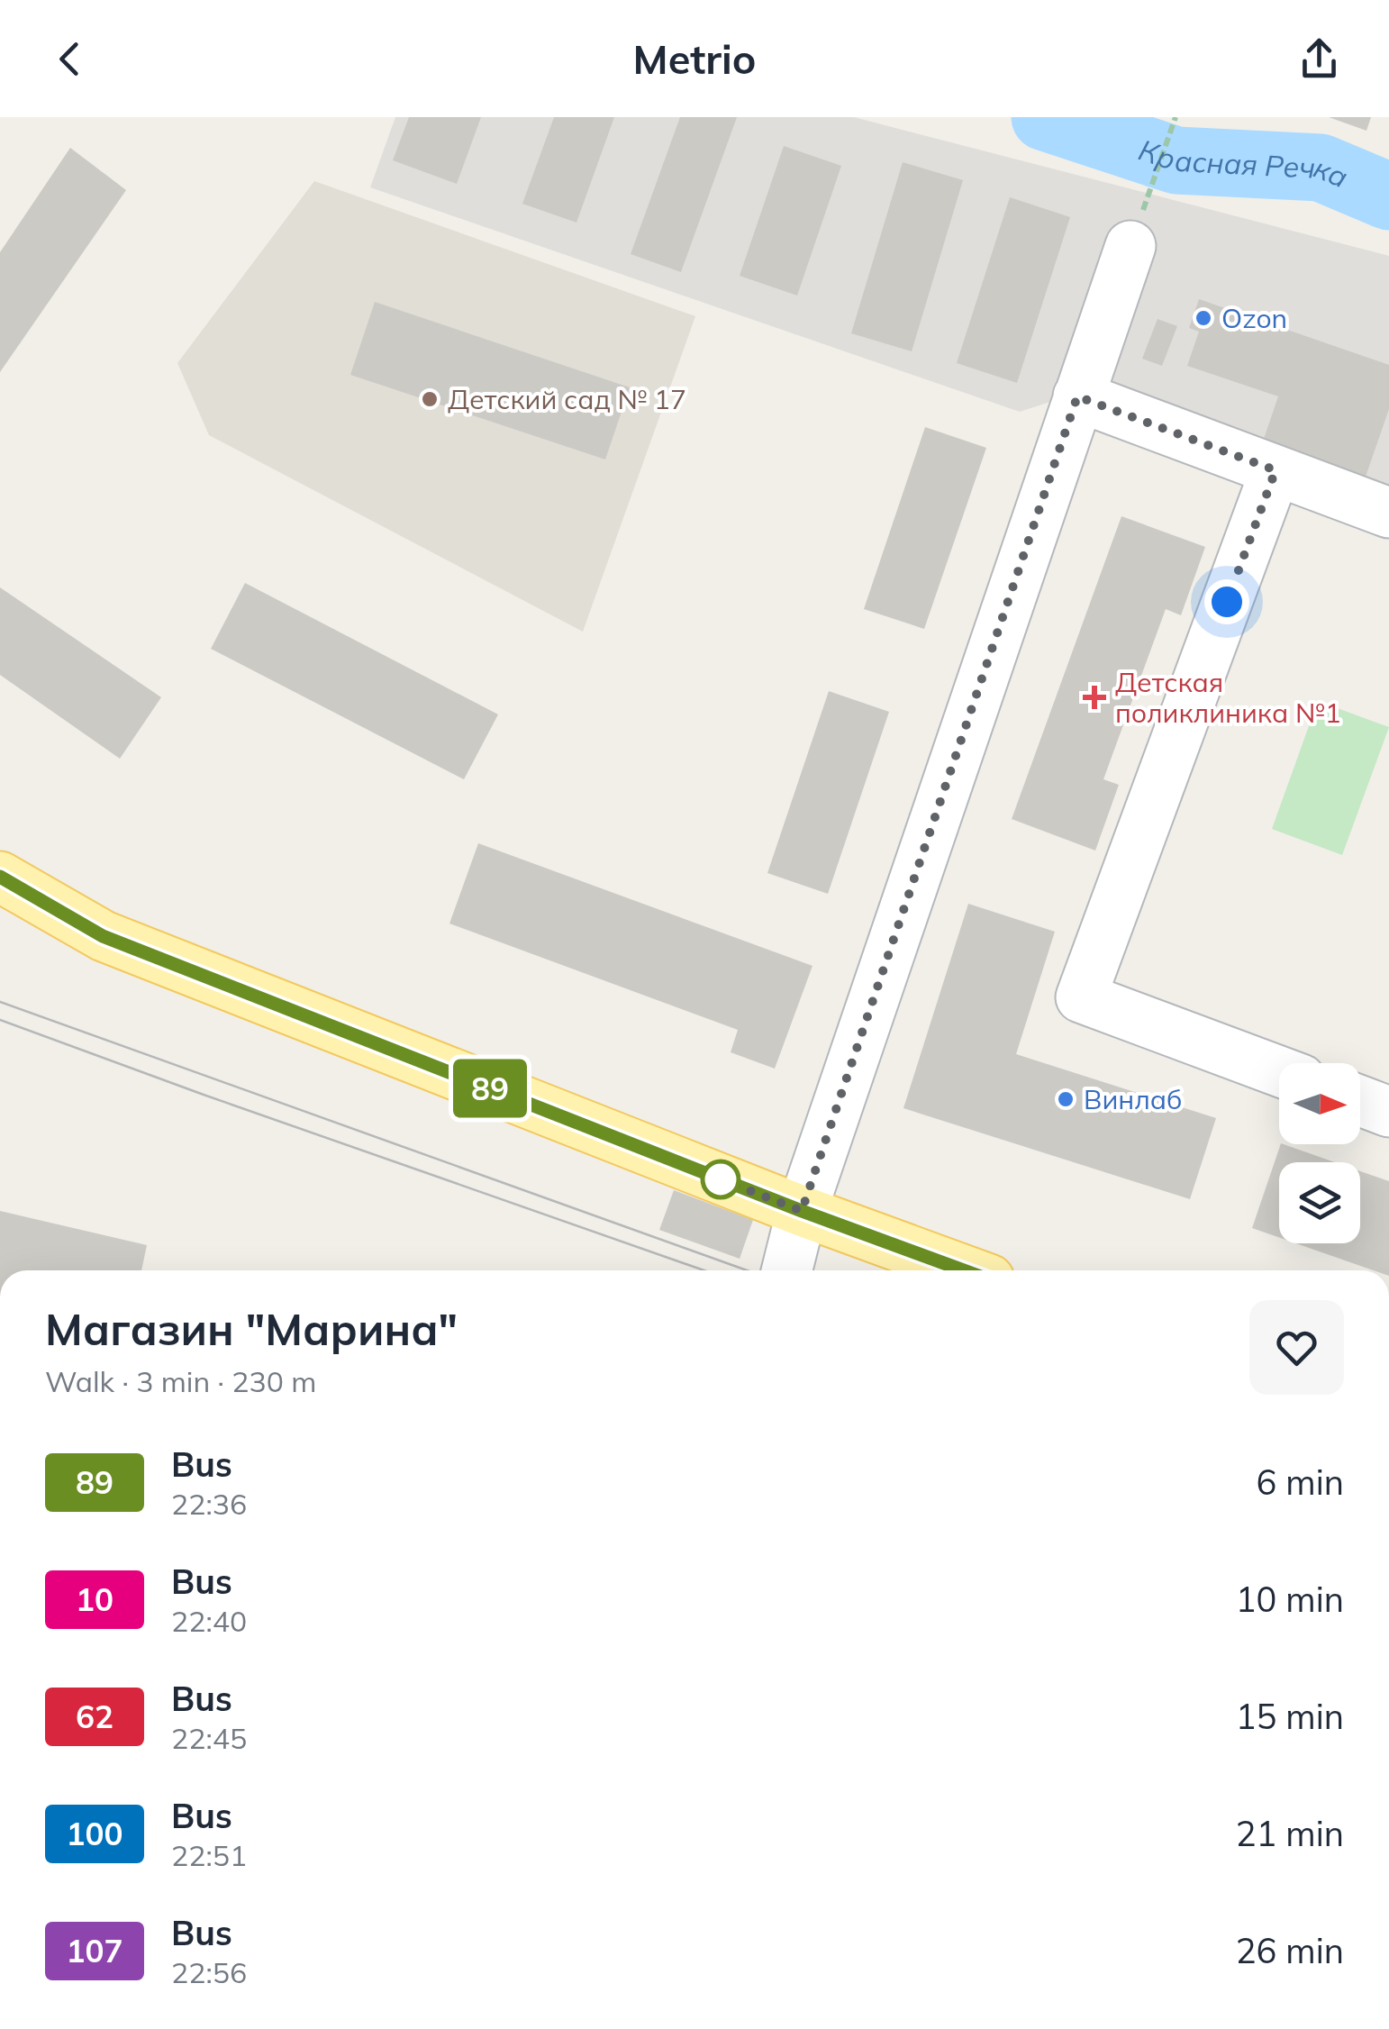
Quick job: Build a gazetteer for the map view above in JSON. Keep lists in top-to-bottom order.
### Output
{
  "water": ["Красная Речка"],
  "places": {
    "other": ["Ozon", "Детский сад № 17", "Винлаб"],
    "health": ["Детская поликлиника №1"]
  },
  "lines": ["bus line 89"],
  "north": "right",
  "page": {
    "header": "Metrio",
    "on_map": "89",
    "heading": ["Магазин \"Марина\"", "Walk · 3 min · 230 m"],
    "list": [
      {
        "mark": "89",
        "name": "Bus",
        "note": "22:36",
        "value": "6 min"
      },
      {
        "mark": "10",
        "name": "Bus",
        "note": "22:40",
        "value": "10 min"
      },
      {
        "mark": "62",
        "name": "Bus",
        "note": "22:45",
        "value": "15 min"
      },
      {
        "mark": "100",
        "name": "Bus",
        "note": "22:51",
        "value": "21 min"
      },
      {
        "mark": "107",
        "name": "Bus",
        "note": "22:56",
        "value": "26 min"
      }
    ]
  }
}
